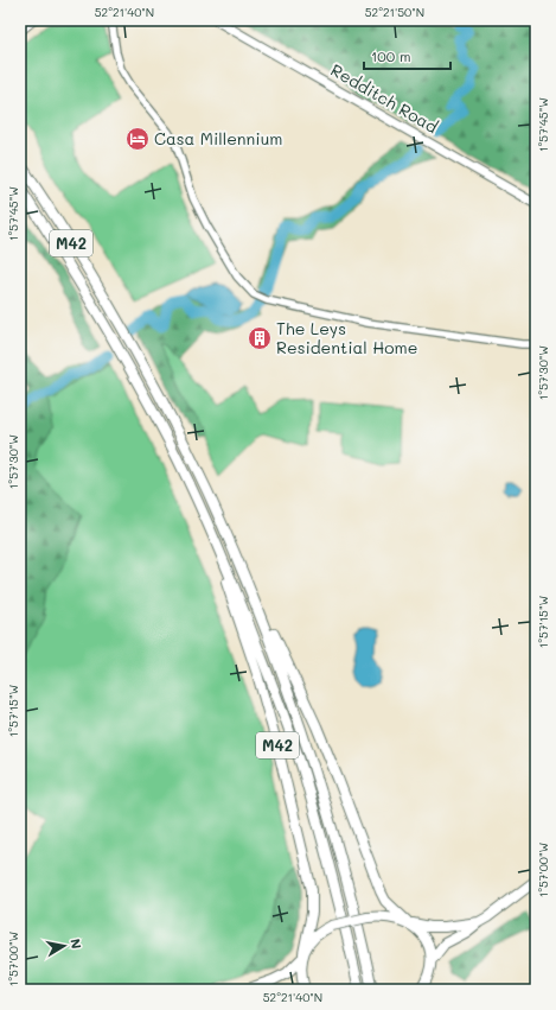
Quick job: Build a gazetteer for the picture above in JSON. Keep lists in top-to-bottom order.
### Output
{
  "streets": {
    "highway": ["M42"],
    "main road": ["Redditch Road"]
  },
  "places": {
    "hotel": ["Casa Millennium"],
    "building": ["The Leys Residential Home"]
  },
  "scale_bar": "100 m",
  "north": "right",
  "coordinates": [
    "52°21'40\"N",
    "52°21'50\"N",
    "1°57'45\"W",
    "1°57'30\"W",
    "1°57'15\"W",
    "1°57'00\"W"
  ]
}
